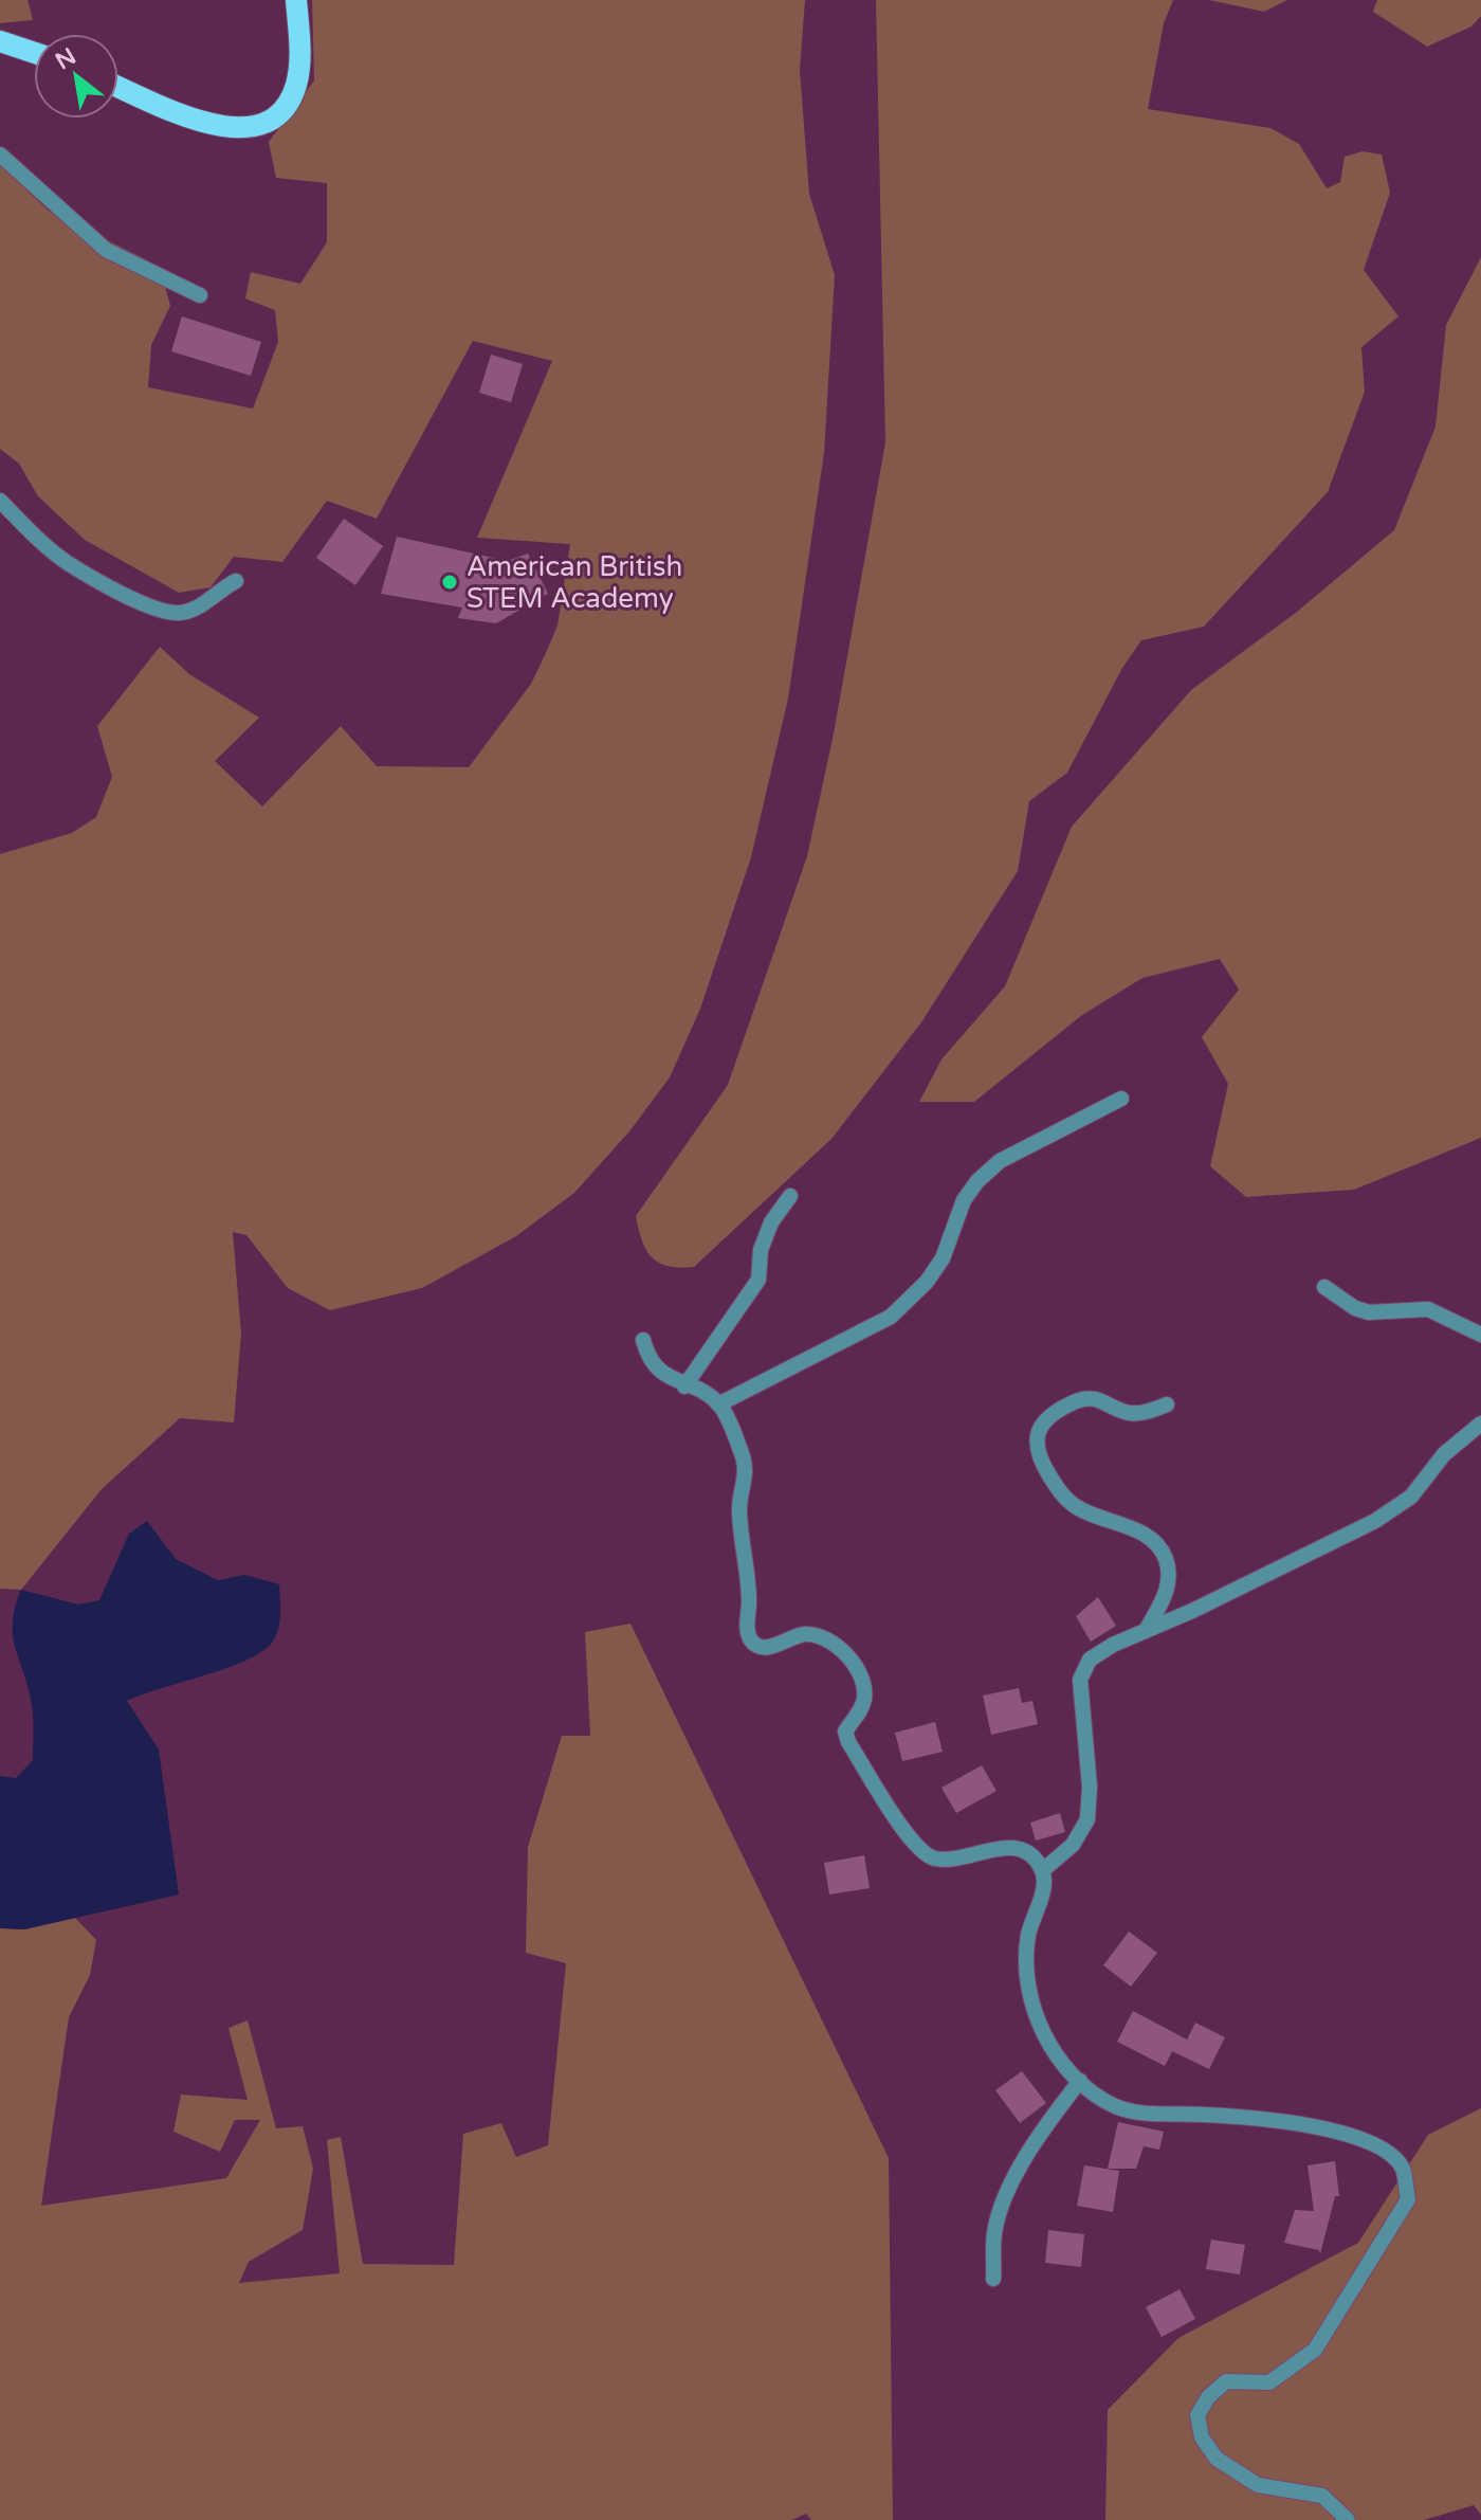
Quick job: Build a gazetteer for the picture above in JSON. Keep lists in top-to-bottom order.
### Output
{
  "places": ["American British STEM Academy"],
  "north": "top left"
}
